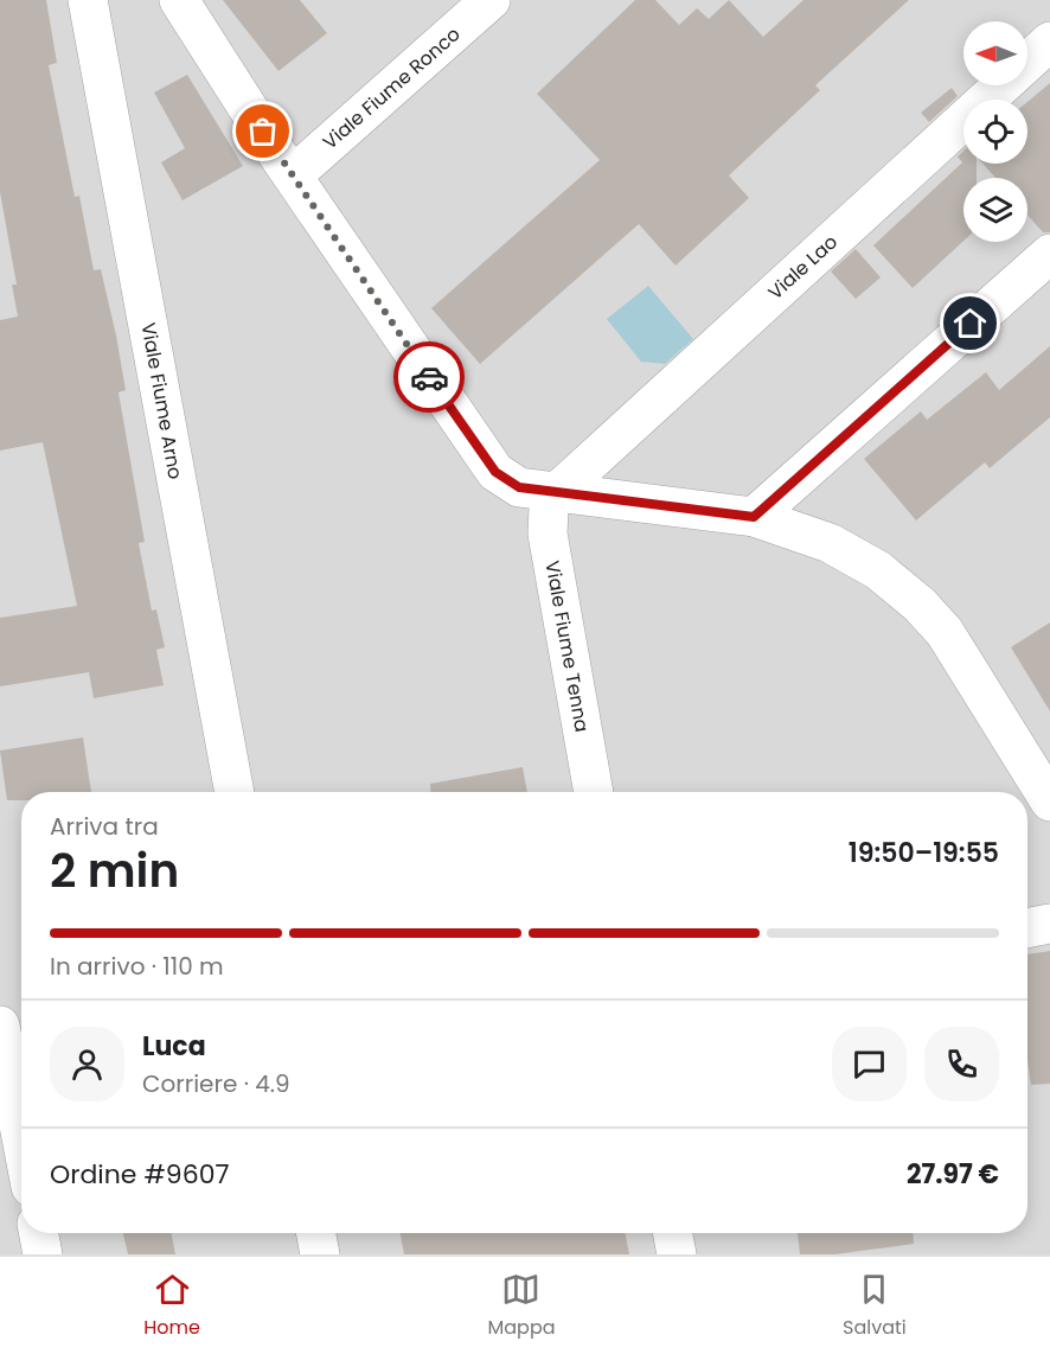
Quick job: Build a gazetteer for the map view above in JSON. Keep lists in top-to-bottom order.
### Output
{
  "streets": {
    "street": [
      "Viale Fiume Ronco",
      "Viale Lao",
      "Viale Fiume Arno",
      "Viale Fiume Tenna"
    ]
  },
  "crossings": [
    ["Viale Lao", "Viale Fiume Tenna"]
  ],
  "north": "left",
  "page": {
    "heading": ["2 min", "Arriva tra", "19:50–19:55"],
    "panel": [
      "Luca",
      "Corriere · 4.9",
      "Ordine #9607",
      "27.97 €"
    ],
    "bar": "In arrivo · 110 m",
    "tabs": ["Home", "Mappa", "Salvati"]
  }
}
